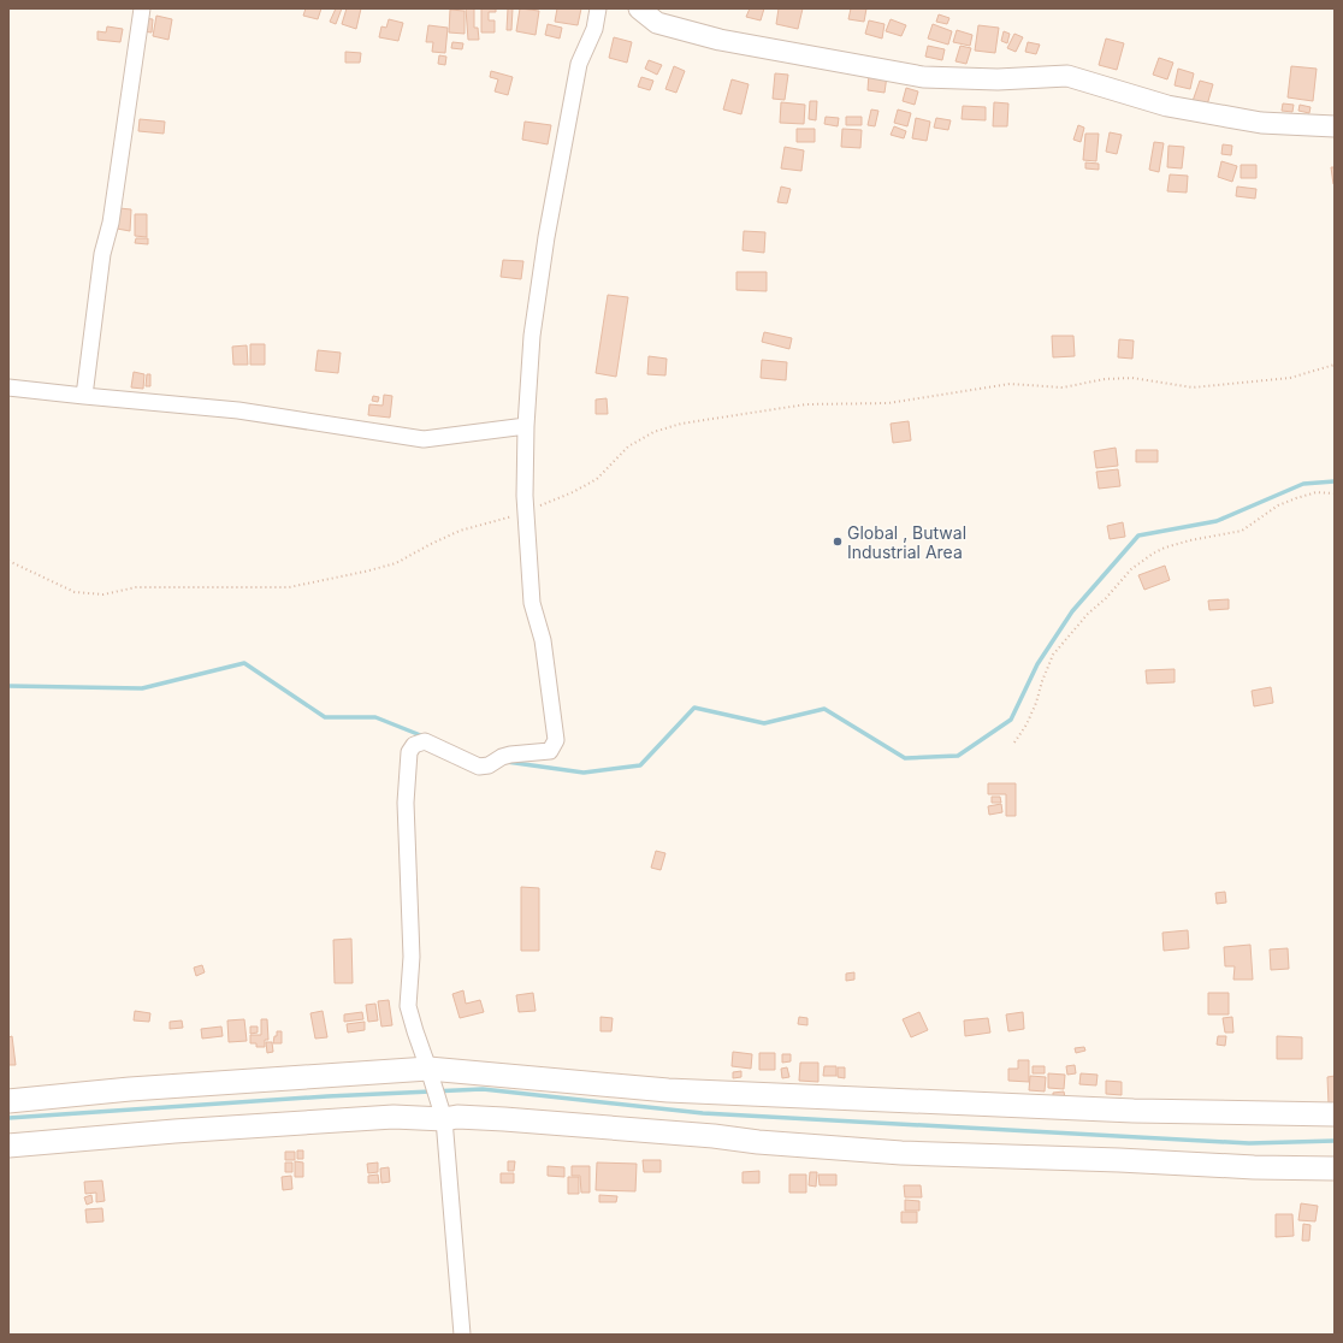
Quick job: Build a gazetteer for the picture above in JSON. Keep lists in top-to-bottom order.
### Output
{
  "places": ["Global , Butwal Industrial Area"]
}
